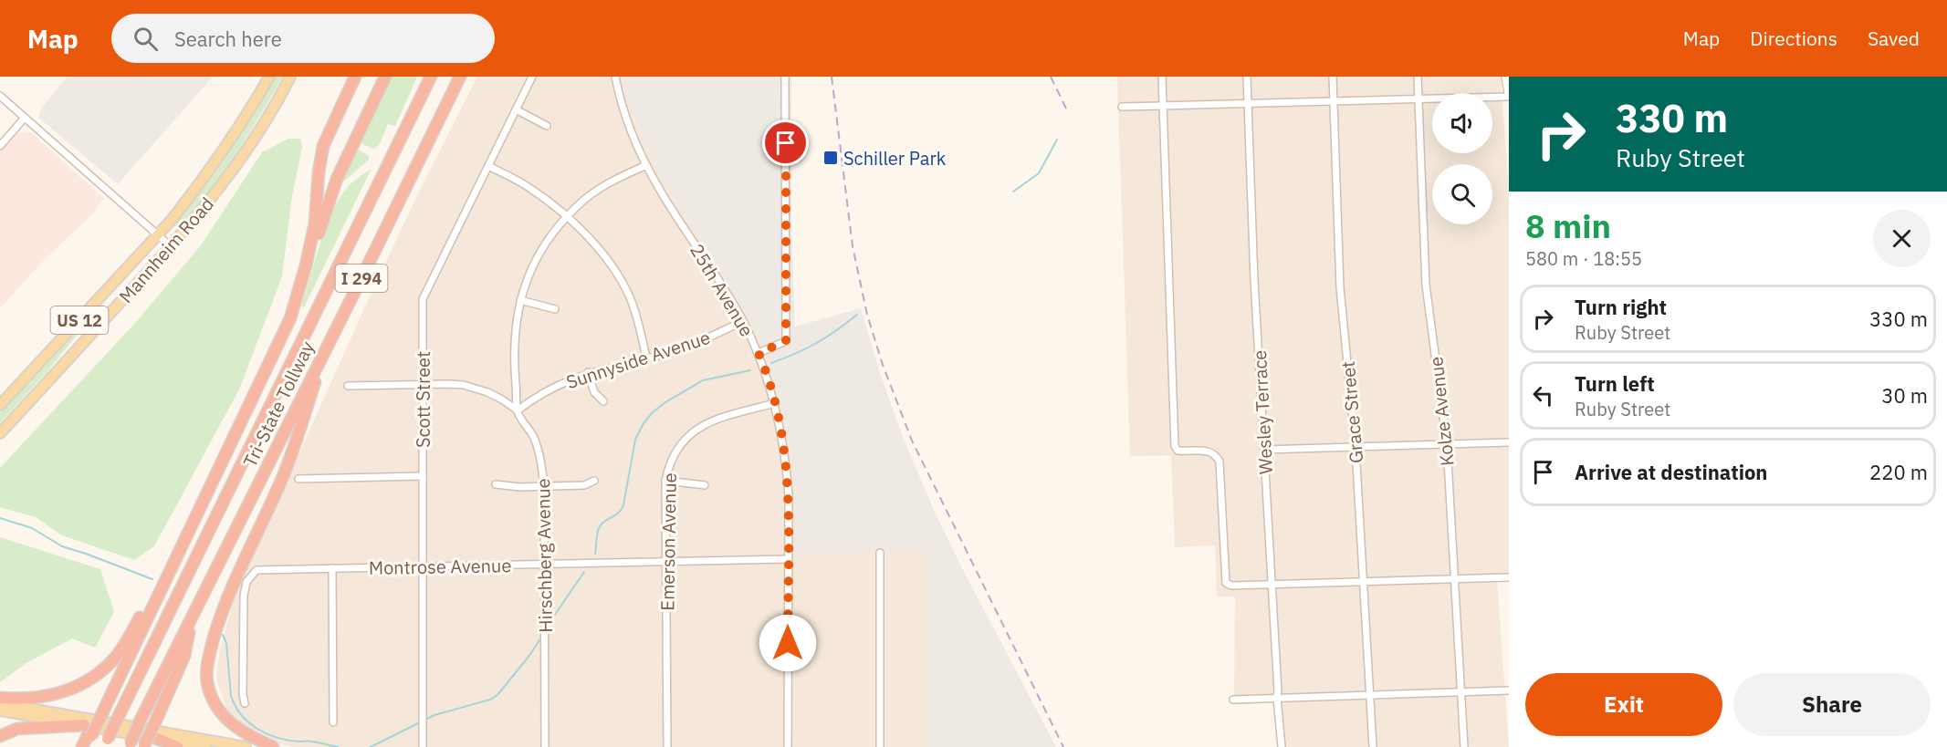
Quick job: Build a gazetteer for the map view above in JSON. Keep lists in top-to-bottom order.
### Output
{
  "streets": {
    "highway": ["I 294", "Tri-State Tollway"],
    "main road": ["Mannheim Road", "US 12"],
    "street": [
      "25th Avenue",
      "Sunnyside Avenue",
      "Scott Street",
      "Kolze Avenue",
      "Wesley Terrace",
      "Grace Street",
      "Emerson Avenue",
      "Hirschberg Avenue",
      "Montrose Avenue"
    ]
  },
  "crossings": [
    ["25th Avenue", "Sunnyside Avenue"],
    ["25th Avenue", "Emerson Avenue"],
    ["25th Avenue", "Hirschberg Avenue"],
    ["25th Avenue", "Montrose Avenue"],
    ["Sunnyside Avenue", "Hirschberg Avenue"],
    ["Scott Street", "Montrose Avenue"],
    ["Emerson Avenue", "Montrose Avenue"],
    ["Hirschberg Avenue", "Montrose Avenue"]
  ],
  "places": {
    "transit": ["Schiller Park"]
  },
  "page": {
    "header": "Map",
    "search": "Search here",
    "nav": ["Map", "Directions", "Saved"],
    "turn": ["330 m", "Ruby Street"],
    "heading": ["8 min", "580 m · 18:55"],
    "list": [
      {
        "name": "Turn right",
        "note": "Ruby Street",
        "value": "330 m"
      },
      {
        "name": "Turn left",
        "note": "Ruby Street",
        "value": "30 m"
      },
      {
        "name": "Arrive at destination",
        "value": "220 m"
      }
    ],
    "buttons": ["Exit", "Share"]
  }
}
